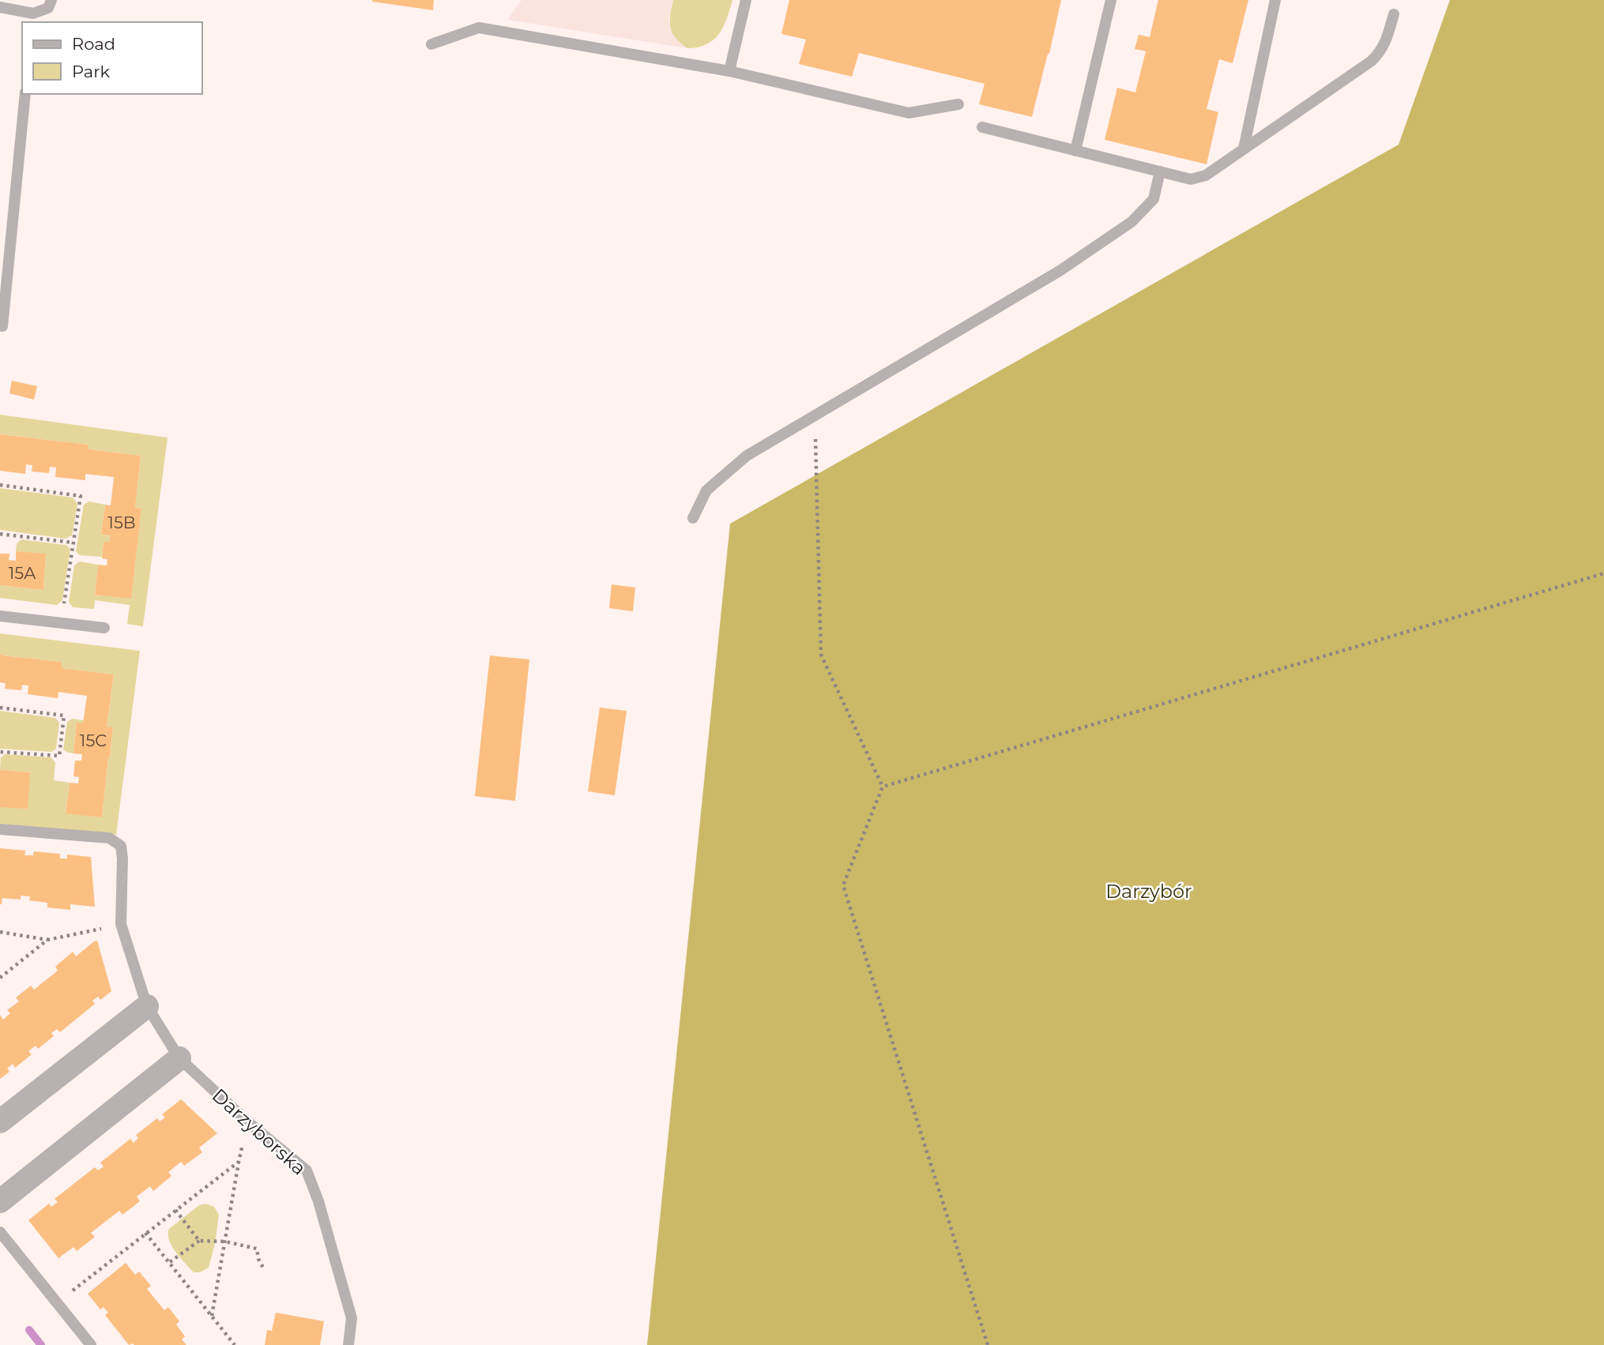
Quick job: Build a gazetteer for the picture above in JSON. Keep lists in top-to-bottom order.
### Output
{
  "streets": {
    "lane": ["Darzyborska"]
  },
  "parks": ["Darzybór"],
  "house_numbers": ["15B", "15A", "15C"],
  "legend": ["Road", "Park"]
}
